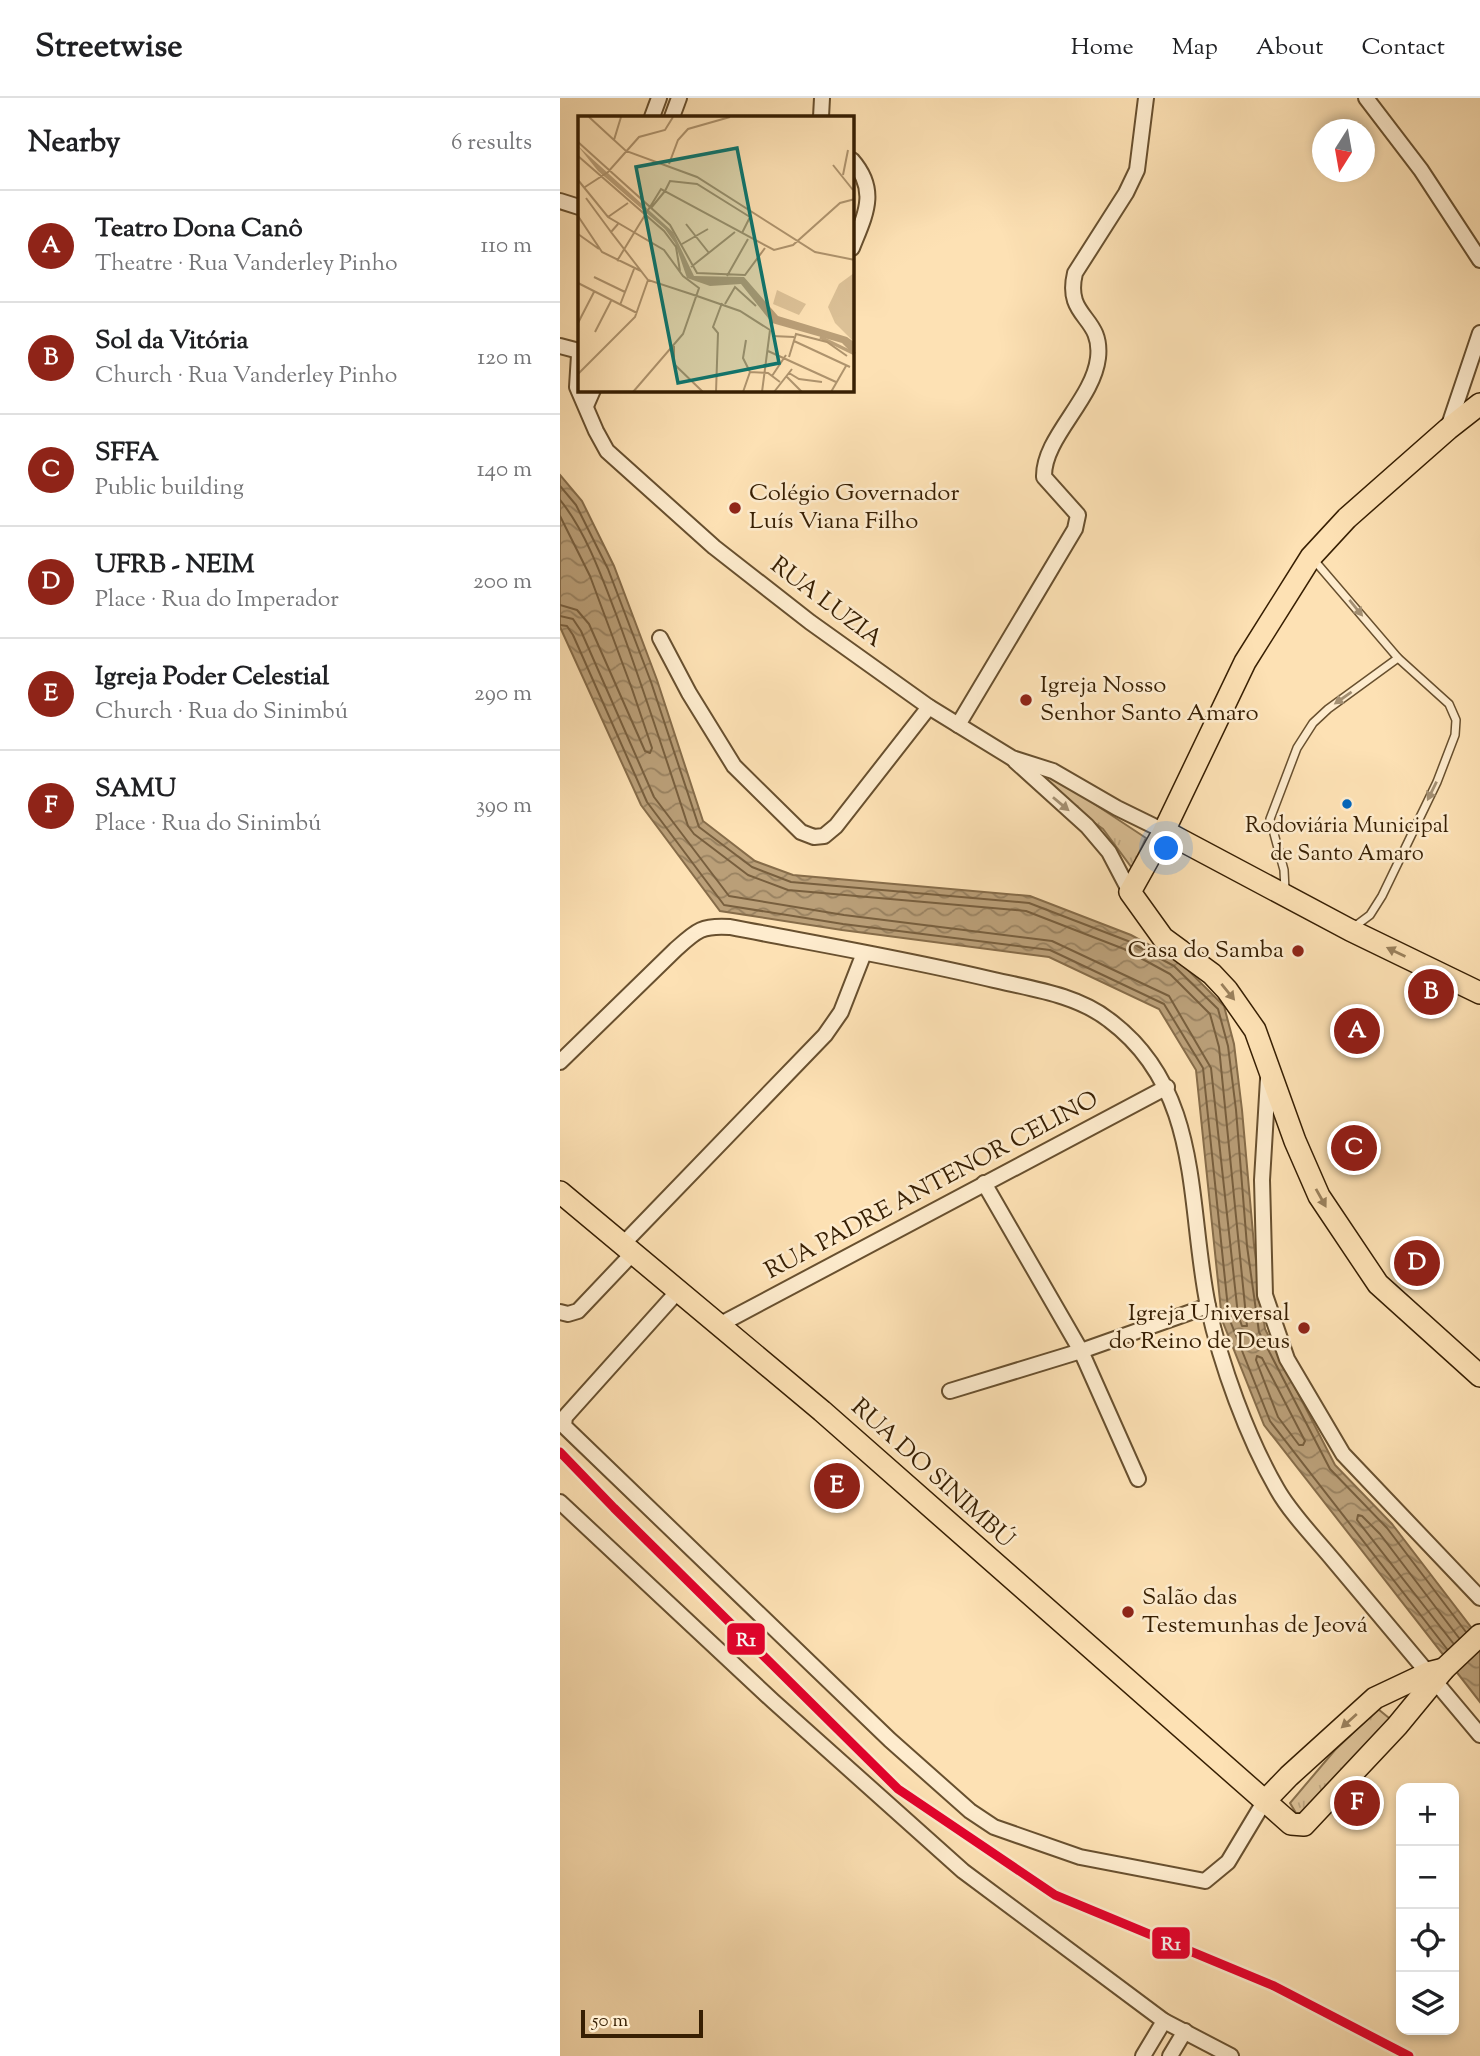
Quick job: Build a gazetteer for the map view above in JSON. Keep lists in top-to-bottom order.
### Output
{
  "streets": {
    "main road": ["RUA DO SINIMBÚ"],
    "street": ["RUA LUZIA", "RUA PADRE ANTENOR CELINO"]
  },
  "crossings": [
    ["RUA PADRE ANTENOR CELINO", "RUA DO SINIMBÚ"]
  ],
  "places": [
    "Colégio Governador Luís Viana Filho",
    "Igreja Nosso Senhor Santo Amaro",
    "Rodoviária Municipal de Santo Amaro",
    "Casa do Samba",
    "Igreja Universal do Reino de Deus",
    "Salão das Testemunhas de Jeová"
  ],
  "lines": ["transit line R1"],
  "scale_bar": "50 m",
  "north": "bottom",
  "page": {
    "header": "Streetwise",
    "nav": [
      "Home",
      "Map",
      "About",
      "Contact"
    ],
    "heading": ["Nearby", "6 results"],
    "list": [
      {
        "mark": "A",
        "name": "Teatro Dona Canô",
        "note": "Theatre · Rua Vanderley Pinho",
        "value": "110 m"
      },
      {
        "mark": "B",
        "name": "Sol da Vitória",
        "note": "Church · Rua Vanderley Pinho",
        "value": "120 m"
      },
      {
        "mark": "C",
        "name": "SFFA",
        "note": "Public building",
        "value": "140 m"
      },
      {
        "mark": "D",
        "name": "UFRB - NEIM",
        "note": "Place · Rua do Imperador",
        "value": "200 m"
      },
      {
        "mark": "E",
        "name": "Igreja Poder Celestial",
        "note": "Church · Rua do Sinimbú",
        "value": "290 m"
      },
      {
        "mark": "F",
        "name": "SAMU",
        "note": "Place · Rua do Sinimbú",
        "value": "390 m"
      }
    ],
    "pins": [
      "B",
      "A",
      "C",
      "D",
      "E",
      "F"
    ],
    "map_buttons": ["+", "−"],
    "scale": "50 m"
  }
}
